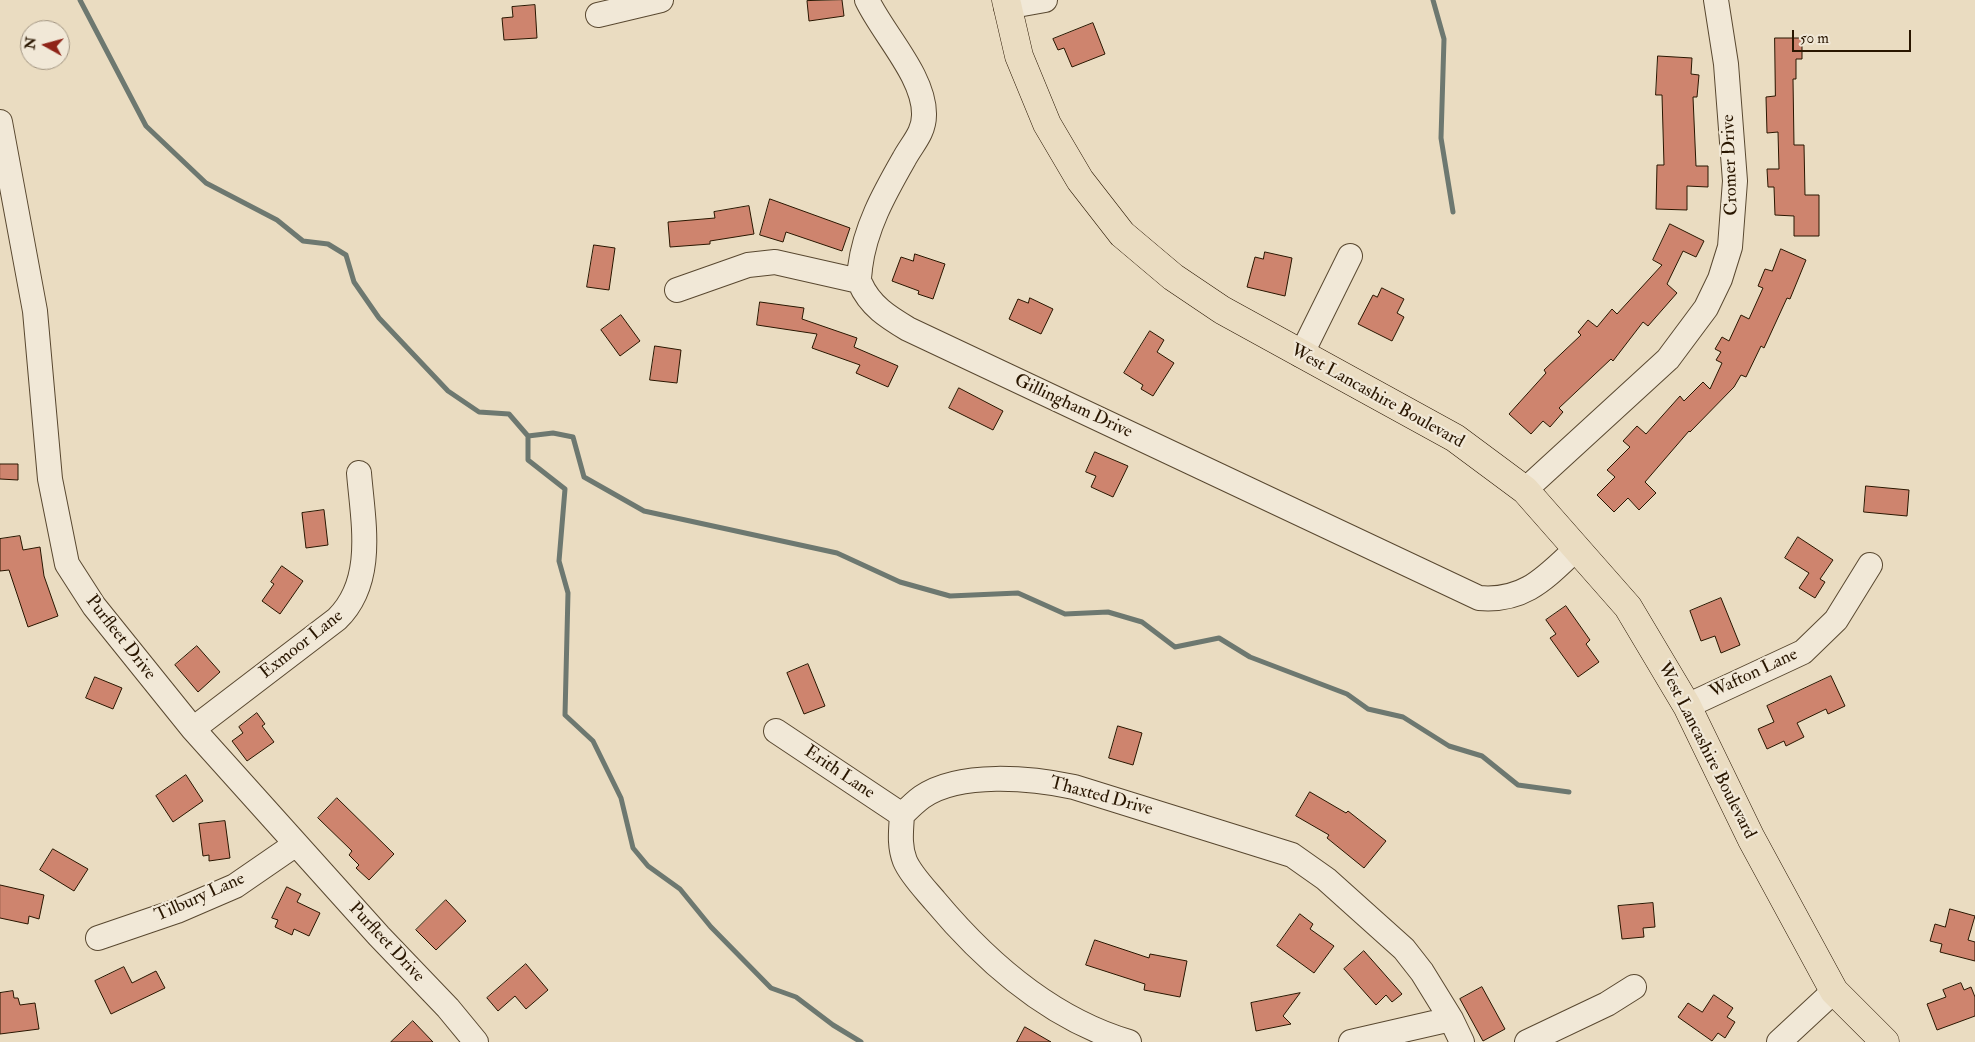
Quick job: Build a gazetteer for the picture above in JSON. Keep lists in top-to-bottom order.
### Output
{
  "streets": {
    "main road": ["West Lancashire Boulevard"],
    "street": [
      "Cromer Drive",
      "Gillingham Drive",
      "Purfleet Drive",
      "Exmoor Lane",
      "Wafton Lane",
      "Erith Lane",
      "Thaxted Drive",
      "Tilbury Lane"
    ]
  },
  "crossings": [
    ["Cromer Drive", "West Lancashire Boulevard"],
    ["West Lancashire Boulevard", "Gillingham Drive"],
    ["West Lancashire Boulevard", "Wafton Lane"],
    ["Purfleet Drive", "Exmoor Lane"],
    ["Purfleet Drive", "Tilbury Lane"],
    ["Erith Lane", "Thaxted Drive"]
  ],
  "scale_bar": "50 m",
  "north": "left"
}
